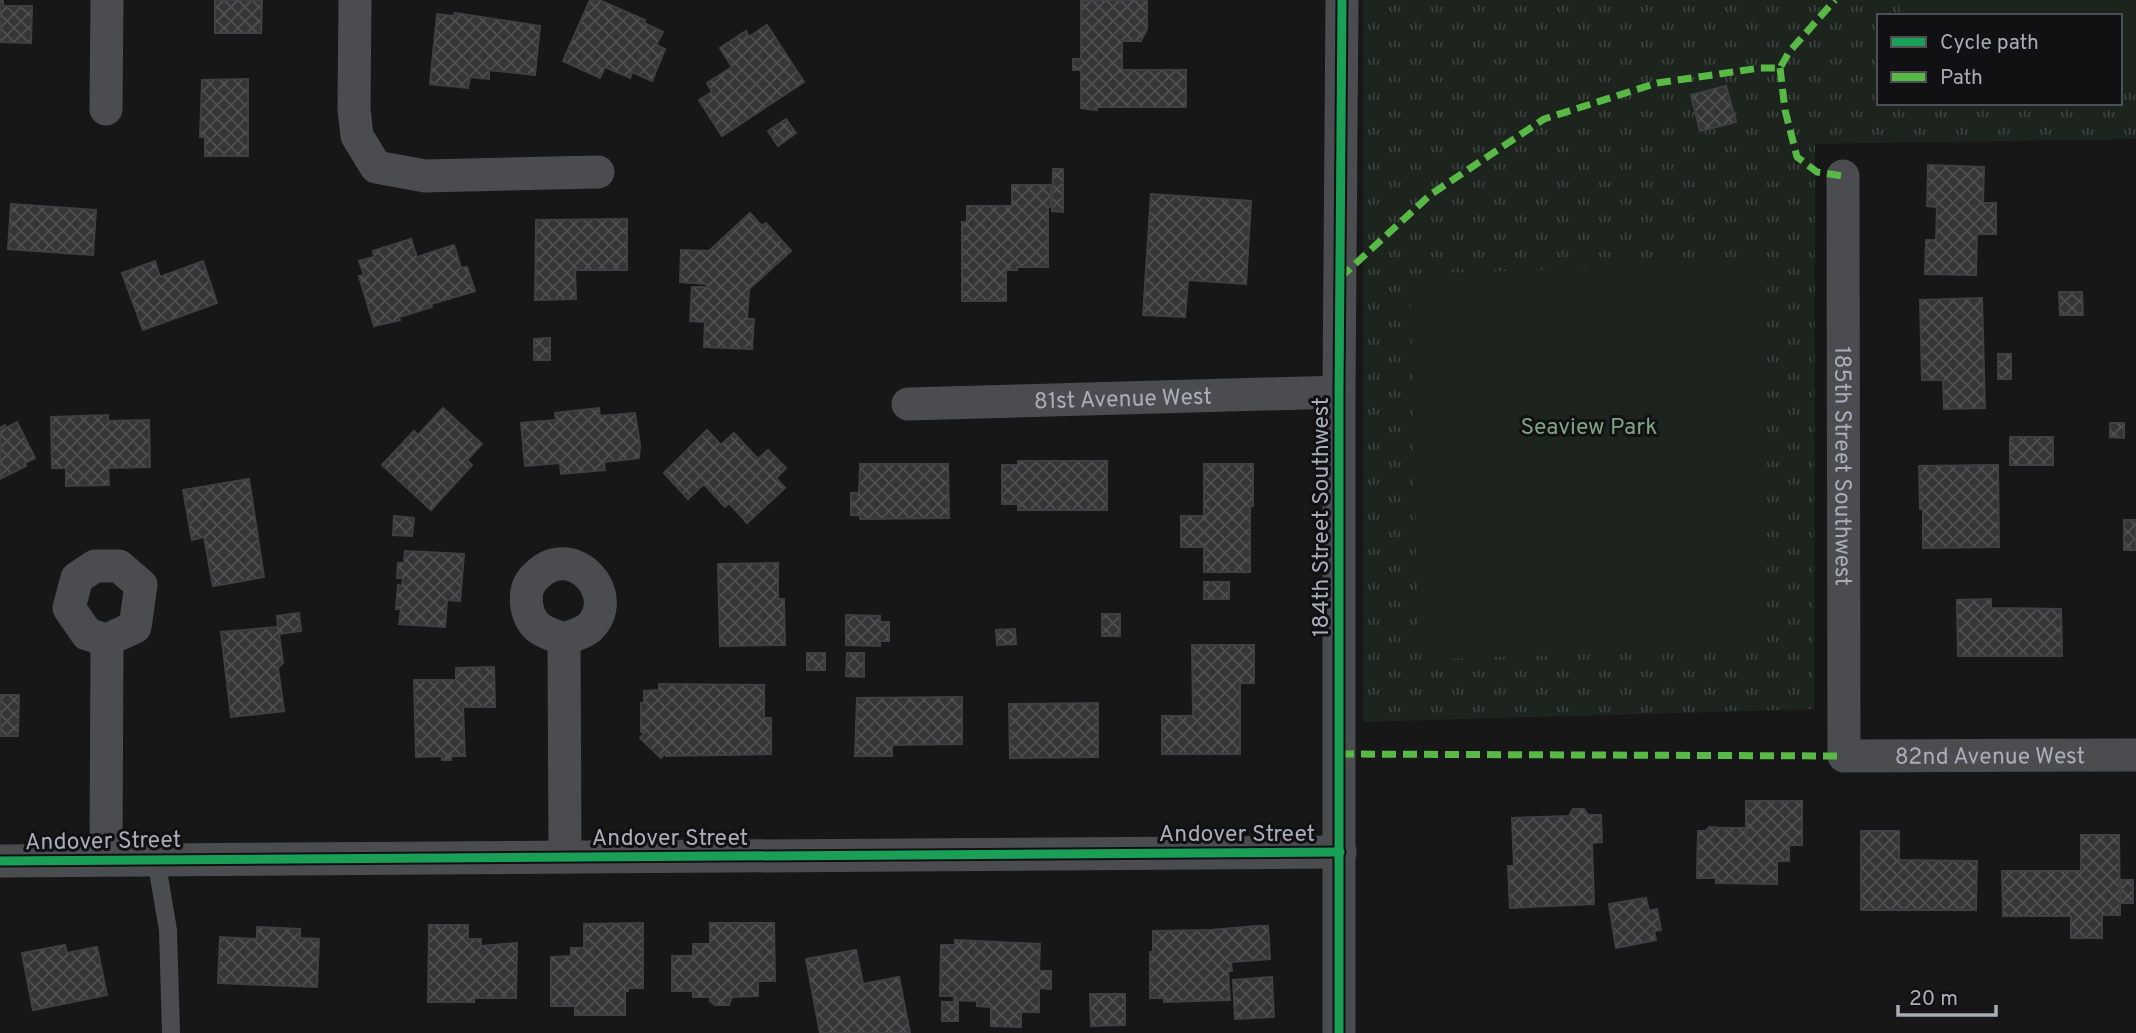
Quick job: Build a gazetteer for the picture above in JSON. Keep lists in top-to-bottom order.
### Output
{
  "streets": {
    "street": [
      "81st Avenue West",
      "185th Street Southwest",
      "184th Street Southwest",
      "82nd Avenue West",
      "Andover Street"
    ]
  },
  "crossings": [
    ["81st Avenue West", "184th Street Southwest"],
    ["185th Street Southwest", "82nd Avenue West"],
    ["184th Street Southwest", "Andover Street"]
  ],
  "parks": ["Seaview Park"],
  "legend": ["Cycle path", "Path"],
  "scale_bar": "20 m"
}
